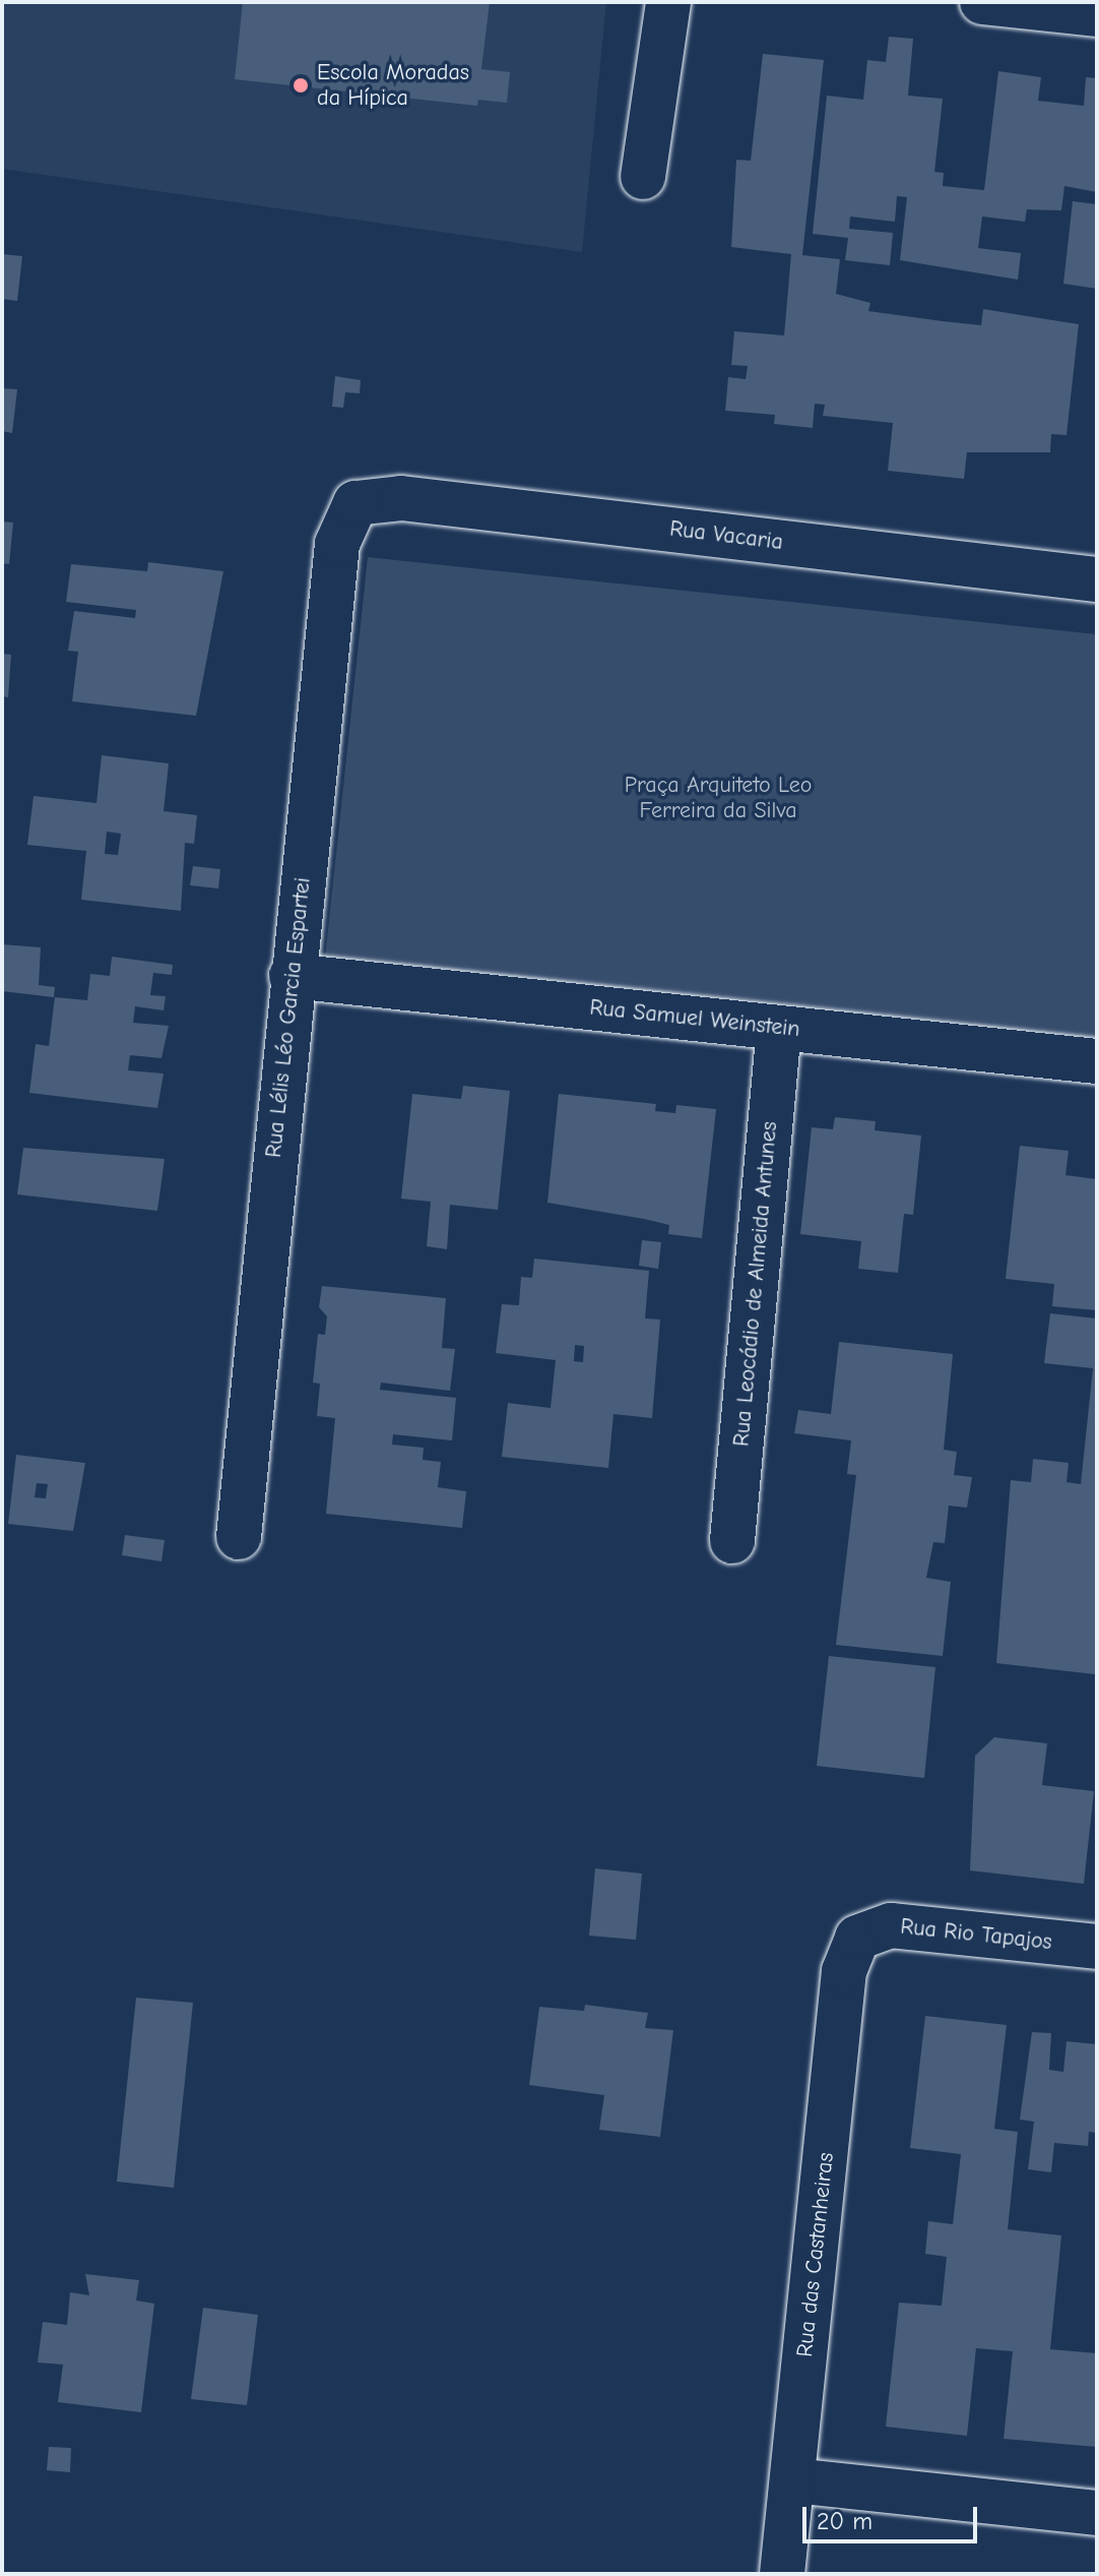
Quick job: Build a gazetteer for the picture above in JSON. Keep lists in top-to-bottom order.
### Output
{
  "streets": {
    "street": [
      "Rua Vacaria",
      "Rua Lélis Léo Garcia Espartei",
      "Rua Samuel Weinstein",
      "Rua Leocádio de Almeida Antunes",
      "Rua Rio Tapajos",
      "Rua das Castanheiras"
    ]
  },
  "crossings": [
    ["Rua Vacaria", "Rua Lélis Léo Garcia Espartei"],
    ["Rua Lélis Léo Garcia Espartei", "Rua Samuel Weinstein"],
    ["Rua Samuel Weinstein", "Rua Leocádio de Almeida Antunes"],
    ["Rua Rio Tapajos", "Rua das Castanheiras"]
  ],
  "parks": ["Praça Arquiteto Leo Ferreira da Silva"],
  "places": ["Escola Moradas da Hípica"],
  "scale_bar": "20 m"
}
